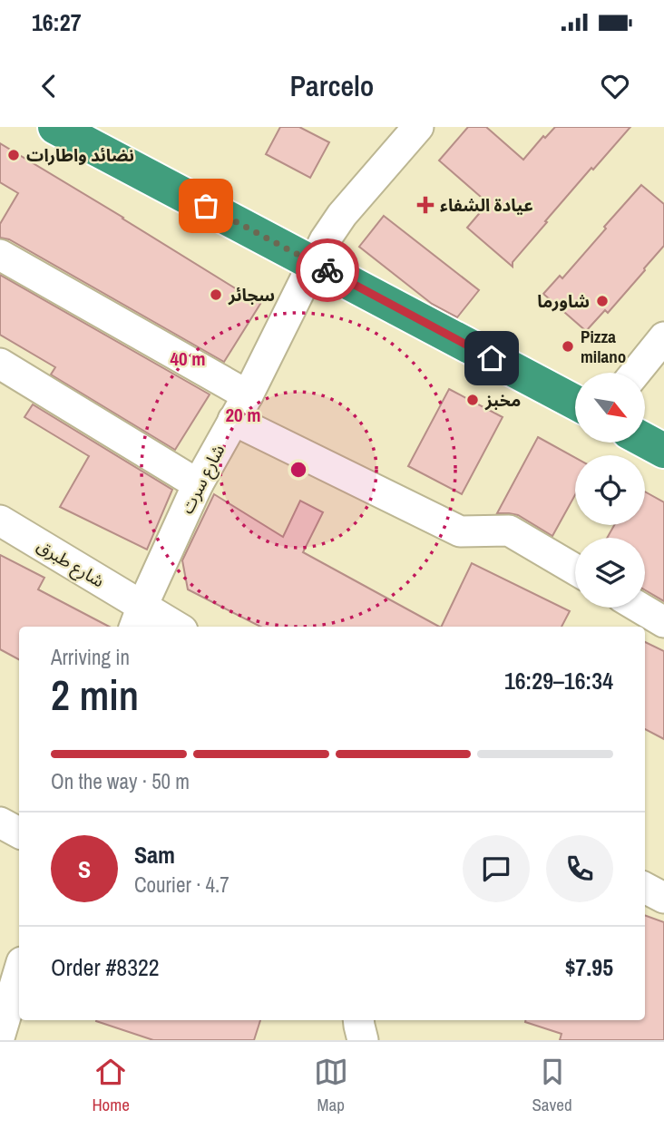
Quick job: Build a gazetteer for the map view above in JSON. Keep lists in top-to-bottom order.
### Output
{
  "streets": {
    "street": ["شارع سرت", "شارع طبرق"]
  },
  "crossings": [
    ["شارع سرت", "شارع طبرق"]
  ],
  "places": {
    "other": [
      "نضائد واطارات",
      "سجائر",
      "شاورما",
      "Pizza milano",
      "مخبز"
    ],
    "health": ["عيادة الشفاء"]
  },
  "north": "bottom right",
  "page": {
    "status": "16:27",
    "header": "Parcelo",
    "heading": ["2 min", "Arriving in", "16:29–16:34"],
    "panel": [
      "Sam",
      "Courier · 4.7",
      "Order #8322",
      "$7.95"
    ],
    "bar": "On the way · 50 m",
    "round": "S",
    "tabs": ["Home", "Map", "Saved"]
  },
  "rings": ["40 m", "20 m"]
}
